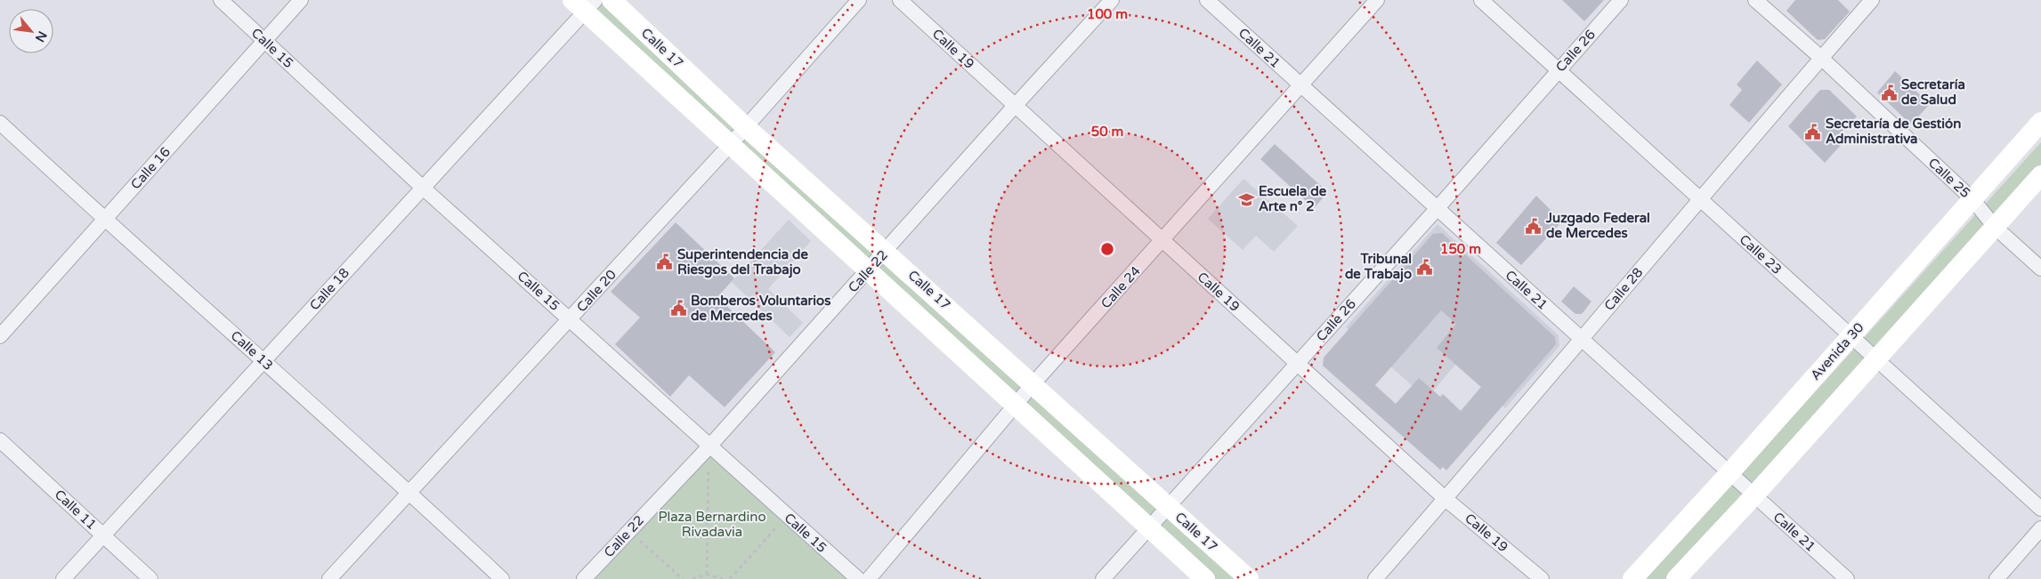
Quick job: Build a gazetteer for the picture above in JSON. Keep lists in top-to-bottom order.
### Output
{
  "streets": {
    "main road": ["Calle 17", "Avenida 30"],
    "street": [
      "Calle 15",
      "Calle 21",
      "Calle 19",
      "Calle 26",
      "Calle 16",
      "Calle 25",
      "Calle 23",
      "Calle 22",
      "Calle 24",
      "Calle 18",
      "Calle 28",
      "Calle 20",
      "Calle 13",
      "Calle 11"
    ]
  },
  "crossings": [
    ["Calle 15", "Calle 16"],
    ["Calle 15", "Calle 22"],
    ["Calle 15", "Calle 18"],
    ["Calle 15", "Calle 20"],
    ["Calle 17", "Calle 26"],
    ["Calle 17", "Calle 22"],
    ["Calle 17", "Calle 24"],
    ["Calle 17", "Calle 18"],
    ["Calle 17", "Calle 20"],
    ["Calle 21", "Calle 26"],
    ["Calle 21", "Calle 24"],
    ["Calle 21", "Calle 28"],
    ["Calle 21", "Avenida 30"],
    ["Calle 19", "Calle 26"],
    ["Calle 19", "Calle 22"],
    ["Calle 19", "Calle 24"],
    ["Calle 19", "Calle 28"],
    ["Calle 26", "Calle 23"],
    ["Calle 16", "Calle 13"],
    ["Calle 25", "Calle 28"],
    ["Calle 25", "Avenida 30"],
    ["Calle 23", "Calle 28"],
    ["Calle 23", "Avenida 30"],
    ["Calle 18", "Calle 13"],
    ["Calle 18", "Calle 11"],
    ["Calle 20", "Calle 13"]
  ],
  "parks": ["Plaza Bernardino Rivadavia"],
  "places": {
    "public building": [
      "Secretaría de Salud",
      "Secretaría de Gestión Administrativa",
      "Juzgado Federal de Mercedes",
      "Superintendencia de Riesgos del Trabajo",
      "Tribunal de Trabajo",
      "Bomberos Voluntarios de Mercedes"
    ],
    "school or university": ["Escuela de Arte n° 2"]
  },
  "north": "bottom right",
  "rings": ["100 m", "50 m", "150 m"]
}
